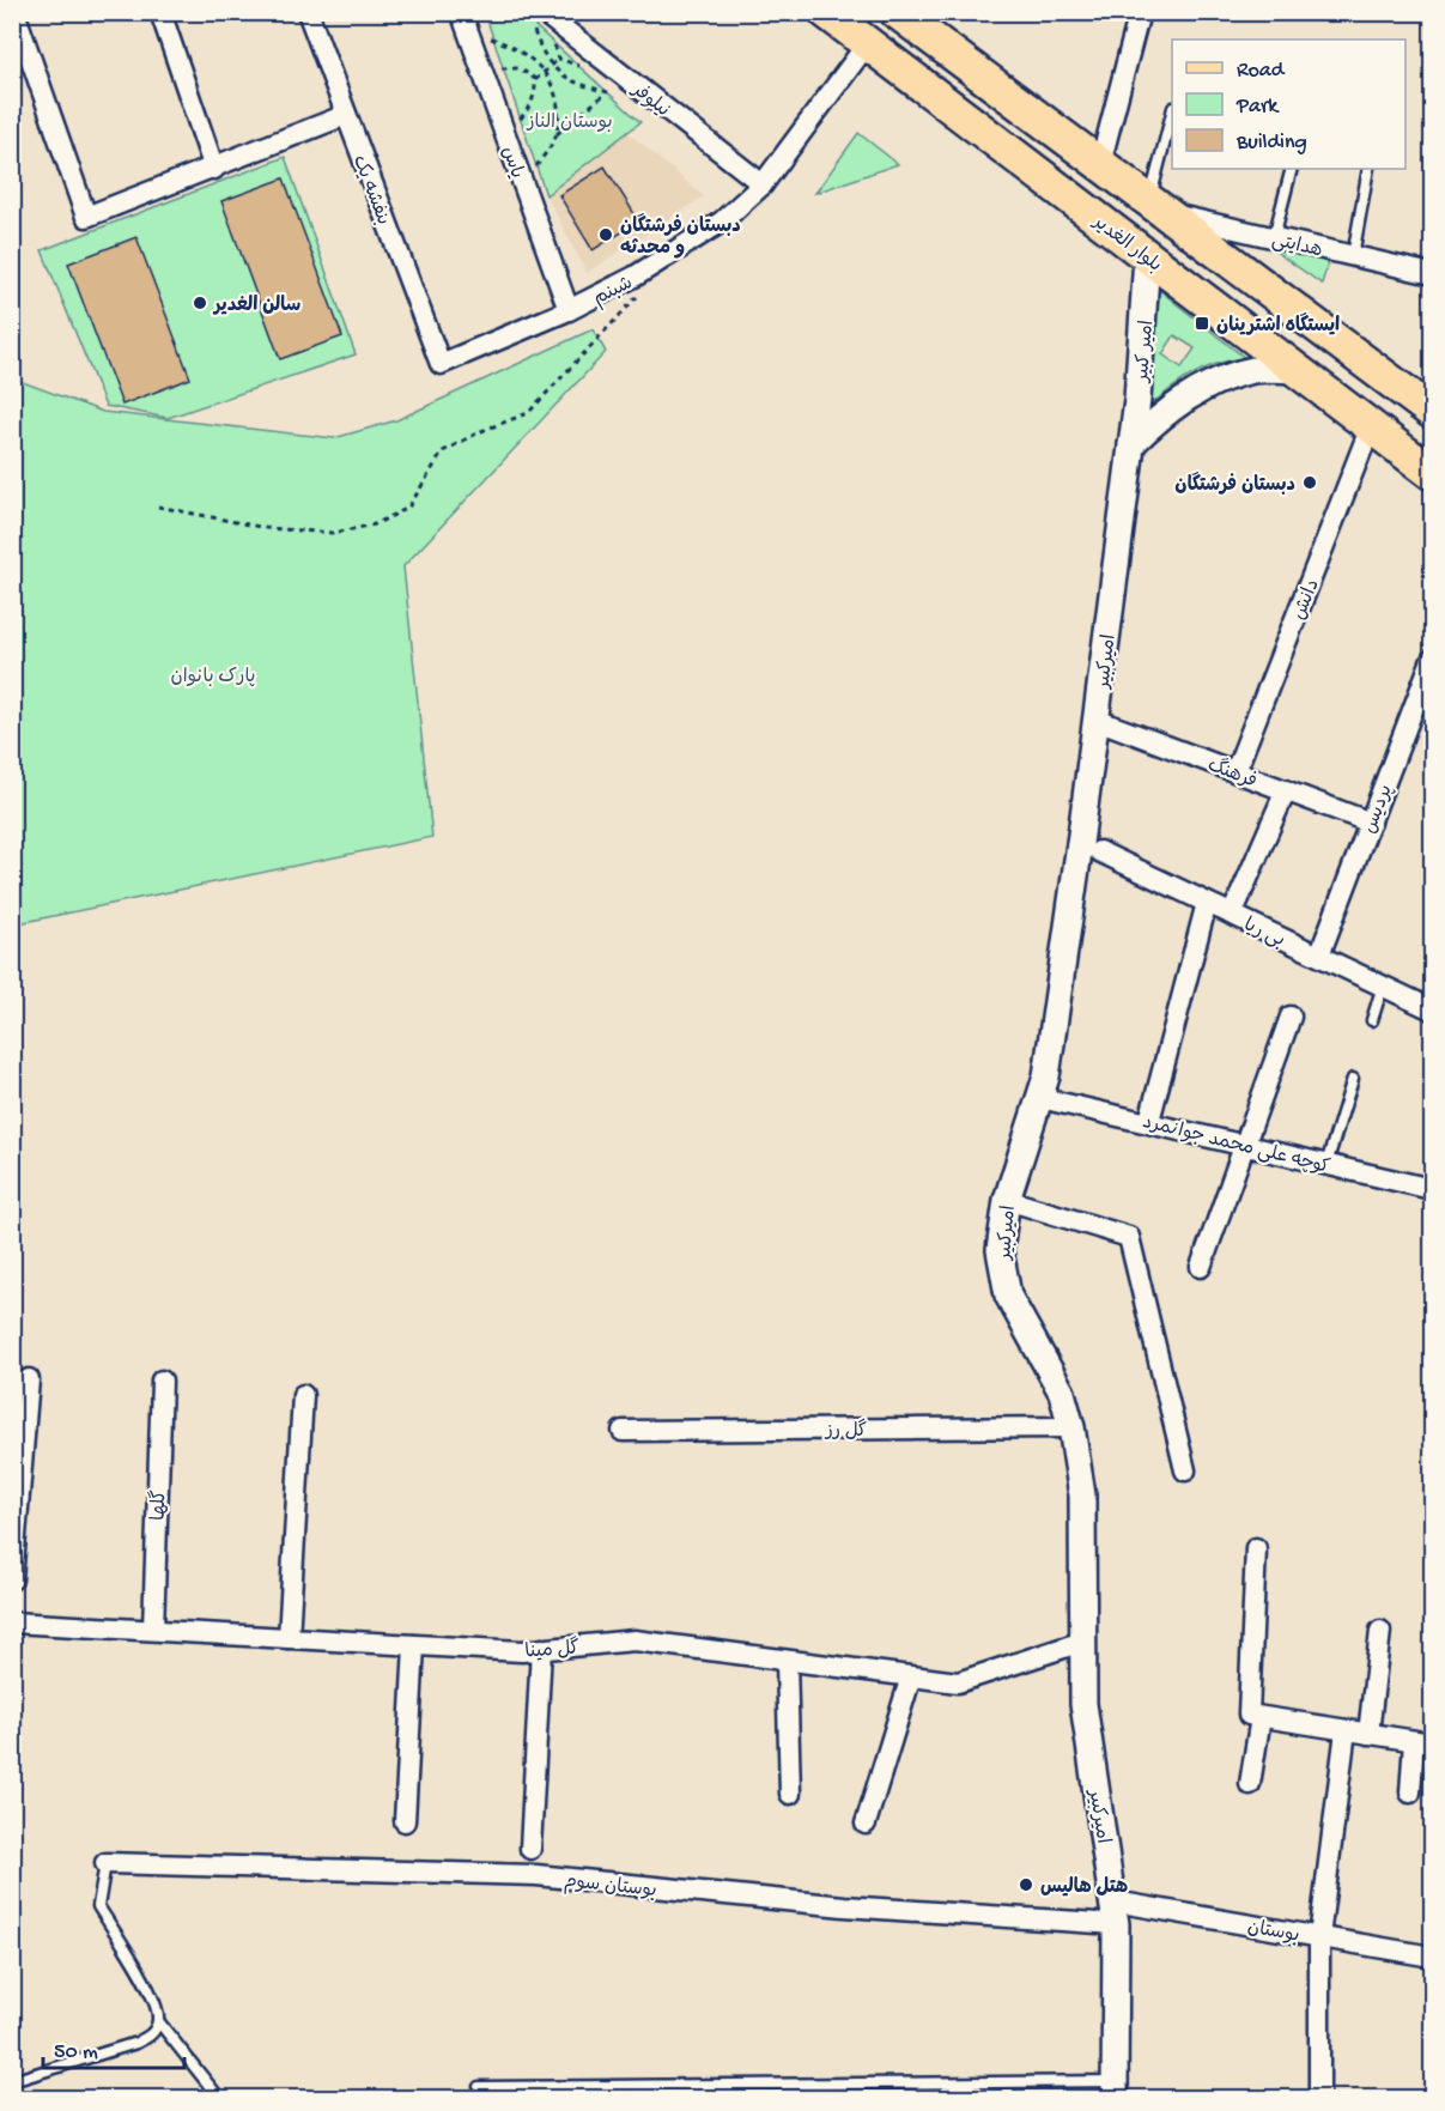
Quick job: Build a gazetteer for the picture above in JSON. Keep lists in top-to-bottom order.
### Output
{
  "streets": {
    "main road": ["بلوار الغدیر"],
    "street": [
      "نیلوفر",
      "یاس",
      "بنفشه یک",
      "هدایتی",
      "شبنم",
      "امیر کبیر",
      "دانش",
      "امیرکبیر",
      "فرهنگ",
      "پردیس",
      "بی ریا",
      "کوچه علی محمد جوانمرد",
      "گل رز",
      "گلها",
      "گل مینا",
      "بوستان سوم",
      "بوستان"
    ]
  },
  "crossings": [
    ["نیلوفر", "شبنم"],
    ["یاس", "شبنم"],
    ["بنفشه یک", "شبنم"],
    ["بلوار الغدیر", "شبنم"],
    ["بلوار الغدیر", "امیر کبیر"],
    ["بلوار الغدیر", "دانش"],
    ["امیر کبیر", "امیرکبیر"],
    ["دانش", "فرهنگ"],
    ["امیرکبیر", "فرهنگ"],
    ["امیرکبیر", "کوچه علی محمد جوانمرد"],
    ["امیرکبیر", "گل رز"],
    ["امیرکبیر", "گل مینا"],
    ["امیرکبیر", "بوستان سوم"],
    ["امیرکبیر", "بوستان"],
    ["فرهنگ", "پردیس"],
    ["پردیس", "بی ریا"],
    ["گلها", "گل مینا"],
    ["بوستان سوم", "بوستان"]
  ],
  "parks": ["بوستان الناز", "پارک بانوان"],
  "places": {
    "other": [
      "دبستان فرشتگان و محدثه",
      "سالن الغدیر",
      "دبستان فرشتگان",
      "هتل هالیس"
    ],
    "transit": ["ایستگاه اشترینان"]
  },
  "legend": ["Road", "Park", "Building"],
  "scale_bar": "50 m"
}
